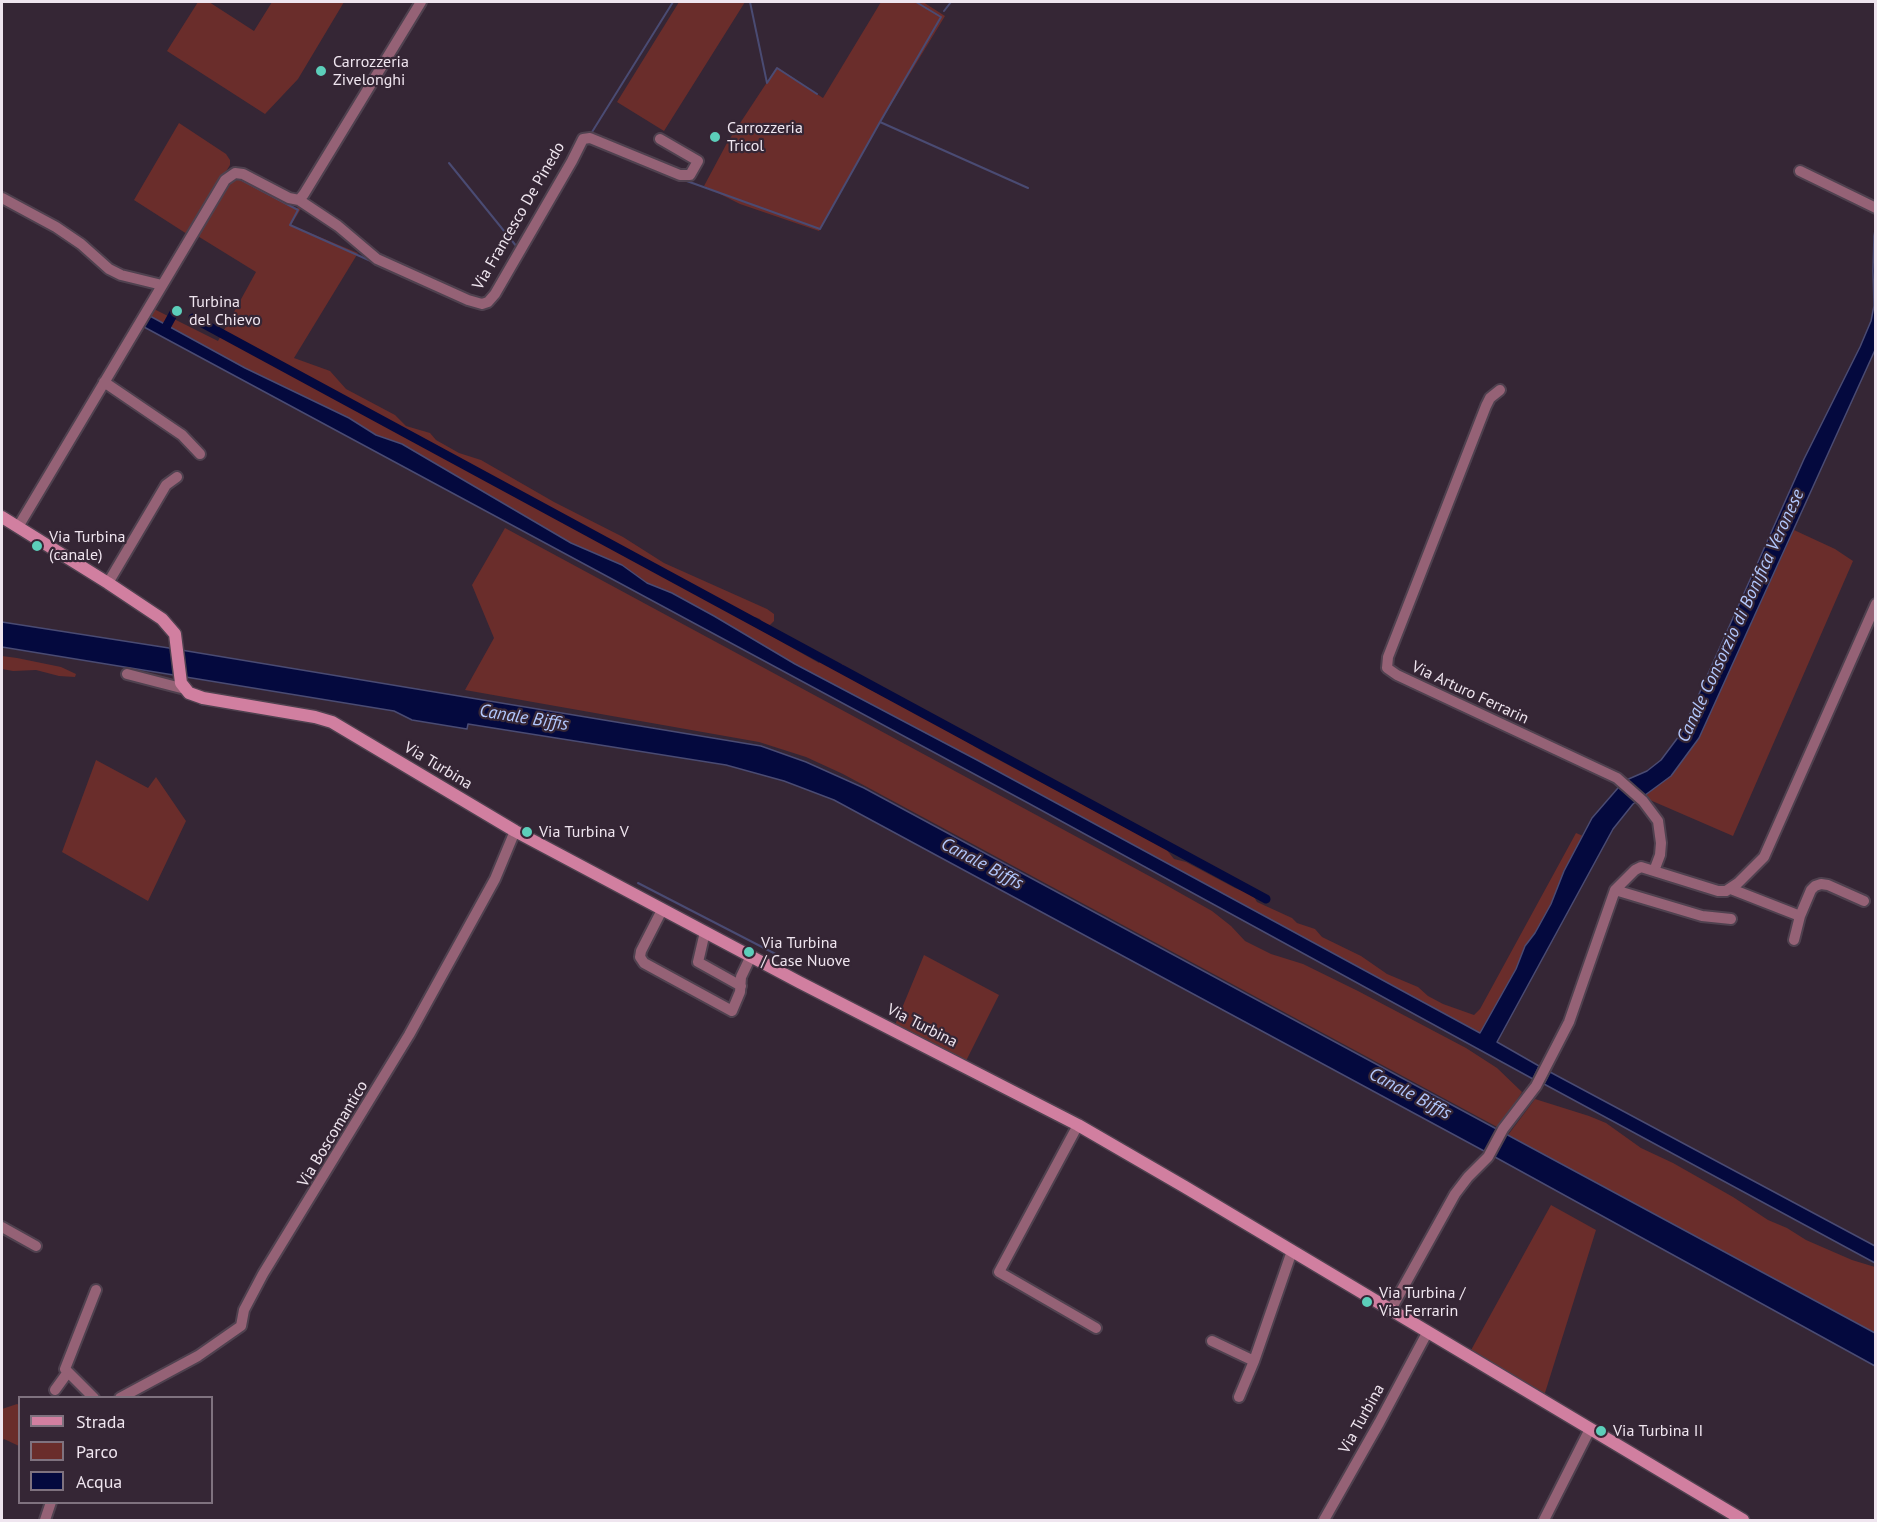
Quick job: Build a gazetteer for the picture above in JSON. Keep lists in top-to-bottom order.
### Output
{
  "streets": {
    "street": [
      "Via Francesco De Pinedo",
      "Via Arturo Ferrarin",
      "Via Turbina",
      "Via Boscomantico"
    ]
  },
  "crossings": [
    ["Via Turbina", "Via Boscomantico"]
  ],
  "water": ["Canale Consorzio di Bonifica Veronese", "Canale Biffis"],
  "places": [
    "Carrozzeria Zivelonghi",
    "Carrozzeria Tricol",
    "Turbina del Chievo",
    "Via Turbina (canale)",
    "Via Turbina V",
    "Via Turbina / Case Nuove",
    "Via Turbina / Via Ferrarin",
    "Via Turbina II"
  ],
  "legend": ["Strada", "Parco", "Acqua"]
}
